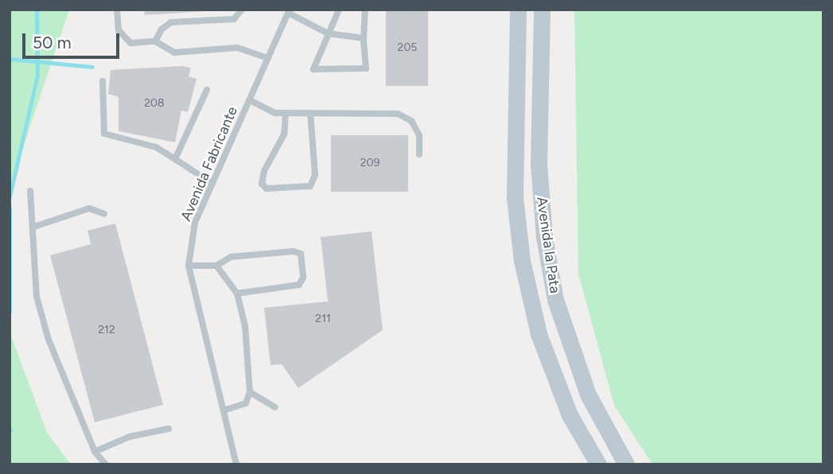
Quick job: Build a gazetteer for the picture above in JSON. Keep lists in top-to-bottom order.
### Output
{
  "streets": {
    "main road": ["Avenida la Pata"],
    "lane": ["Avenida Fabricante"]
  },
  "house_numbers": [
    "205",
    "208",
    "209",
    "211",
    "212"
  ],
  "scale_bar": "50 m"
}
